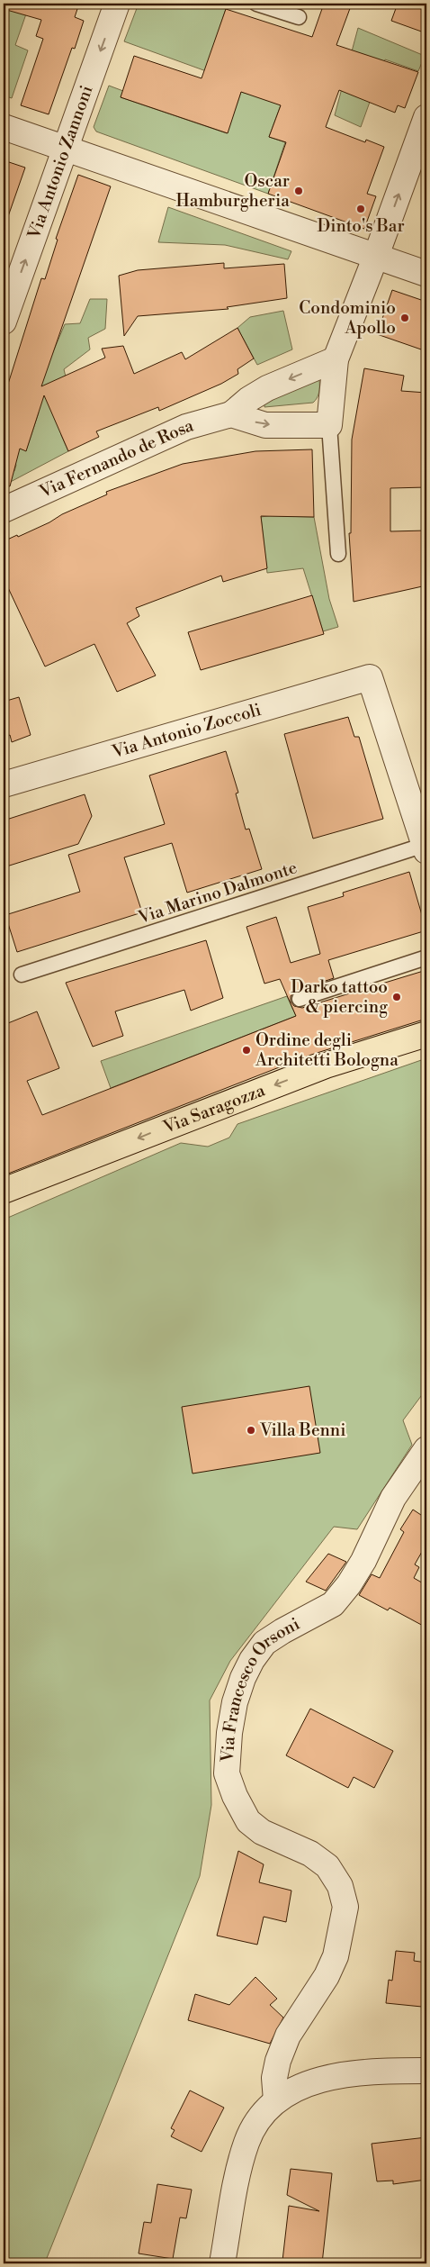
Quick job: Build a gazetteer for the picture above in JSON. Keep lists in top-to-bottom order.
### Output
{
  "streets": {
    "main road": ["Via Saragozza"],
    "street": [
      "Via Antonio Zannoni",
      "Via Fernando de Rosa",
      "Via Antonio Zoccoli",
      "Via Francesco Orsoni"
    ],
    "lane": ["Via Marino Dalmonte"]
  },
  "crossings": [
    ["Via Antonio Zoccoli", "Via Marino Dalmonte"]
  ],
  "one_way": ["Via Saragozza"],
  "places": [
    "Oscar Hamburgheria",
    "Dinto's Bar",
    "Condominio Apollo",
    "Darko tattoo & piercing",
    "Ordine degli Architetti Bologna",
    "Villa Benni"
  ]
}
